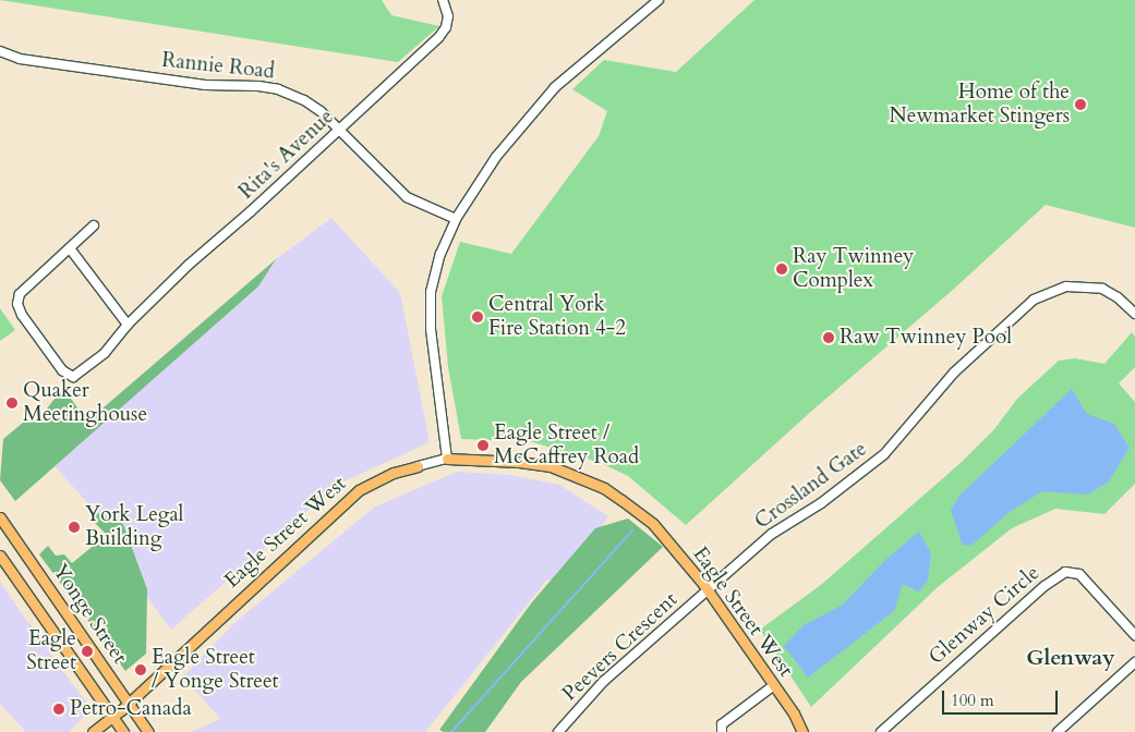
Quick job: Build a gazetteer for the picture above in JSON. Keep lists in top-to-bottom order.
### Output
{
  "streets": {
    "main road": ["Eagle Street West", "Yonge Street"],
    "street": [
      "Rannie Road",
      "Rita's Avenue",
      "Crossland Gate",
      "Glenway Circle",
      "Peevers Crescent"
    ]
  },
  "crossings": [
    ["Rannie Road", "Rita's Avenue"],
    ["Crossland Gate", "Eagle Street West"],
    ["Crossland Gate", "Peevers Crescent"],
    ["Eagle Street West", "Yonge Street"],
    ["Eagle Street West", "Peevers Crescent"]
  ],
  "districts": ["Glenway"],
  "places": [
    "Home of the Newmarket Stingers",
    "Ray Twinney Complex",
    "Central York Fire Station 4-2",
    "Raw Twinney Pool",
    "Quaker Meetinghouse",
    "Eagle Street / McCaffrey Road",
    "York Legal Building",
    "Eagle Street",
    "Eagle Street / Yonge Street",
    "Petro-Canada"
  ],
  "scale_bar": "100 m"
}
